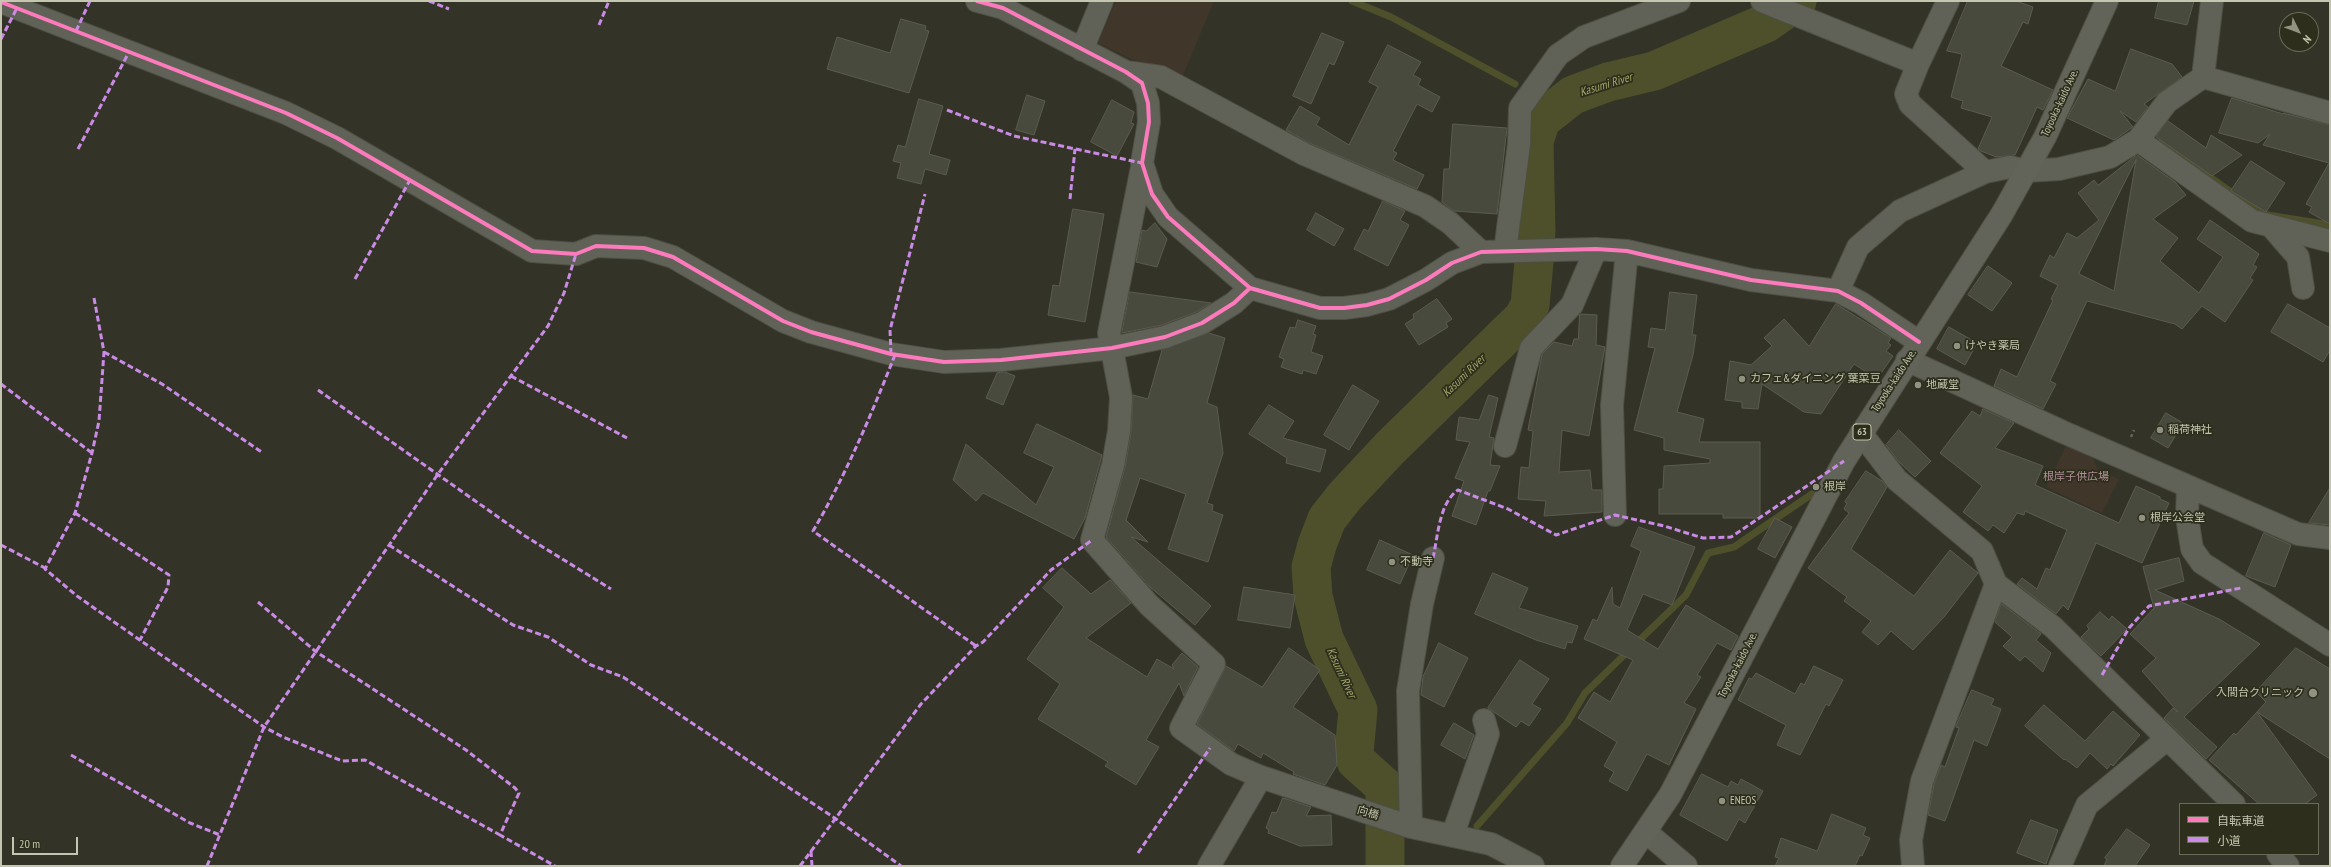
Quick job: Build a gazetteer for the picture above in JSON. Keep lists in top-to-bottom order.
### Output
{
  "streets": {
    "main road": ["Toyooka-kaido Ave.", "63"],
    "street": ["向橋"]
  },
  "water": ["Kasumi River"],
  "parks": ["根岸子供広場"],
  "places": [
    "けやき薬局",
    "カフェ&ダイニング 葉菜豆",
    "地蔵堂",
    "稲荷神社",
    "根岸",
    "根岸公会堂",
    "不動寺",
    "入間台クリニック",
    "ENEOS"
  ],
  "legend": ["自転車道", "小道"],
  "scale_bar": "20 m",
  "north": "bottom right"
}
